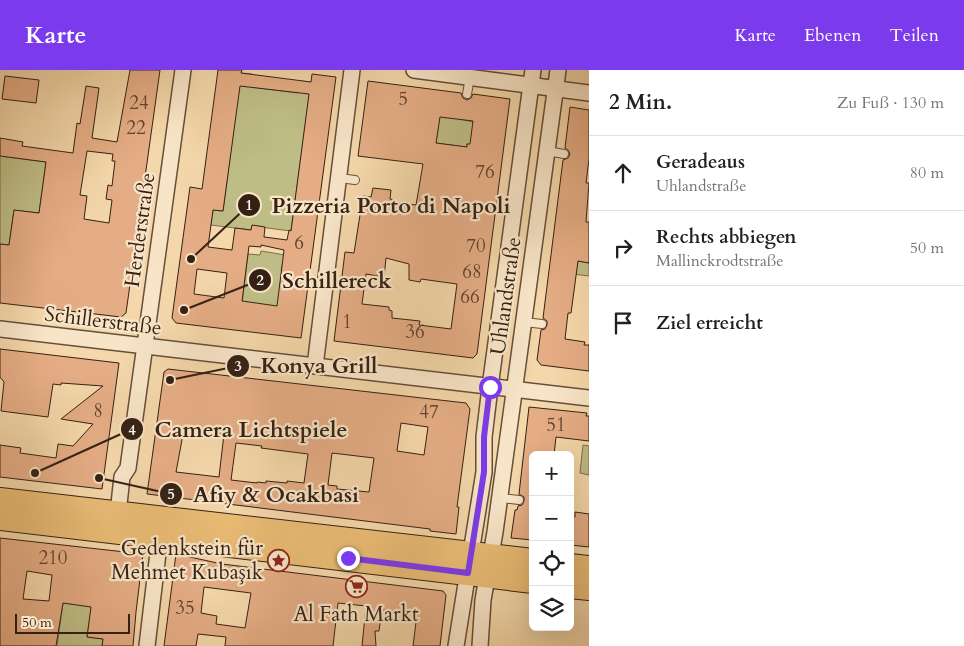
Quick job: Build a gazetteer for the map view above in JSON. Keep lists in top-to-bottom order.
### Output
{
  "streets": {
    "street": ["Herderstraße", "Uhlandstraße", "Schillerstraße"]
  },
  "crossings": [
    ["Herderstraße", "Schillerstraße"],
    ["Uhlandstraße", "Schillerstraße"]
  ],
  "places": {
    "other": [
      "Pizzeria Porto di Napoli",
      "Schillereck",
      "Konya Grill",
      "Camera Lichtspiele",
      "Afiy & Ocakbasi"
    ],
    "place": ["Gedenkstein für Mehmet Kubaşık"],
    "supermarket": ["Al Fath Markt"]
  },
  "house_numbers": [
    "5",
    "24",
    "22",
    "76",
    "6",
    "70",
    "68",
    "66",
    "1",
    "36",
    "8",
    "47",
    "51",
    "210",
    "35"
  ],
  "scale_bar": "50 m",
  "page": {
    "header": "Karte",
    "nav": ["Karte", "Ebenen", "Teilen"],
    "heading": ["2 Min.", "Zu Fuß · 130 m"],
    "list": [
      ["Geradeaus", "Uhlandstraße", "80 m"],
      ["Rechts abbiegen", "Mallinckrodtstraße", "50 m"],
      "Ziel erreicht"
    ],
    "map_buttons": ["+", "−"],
    "scale": "50 m"
  }
}
